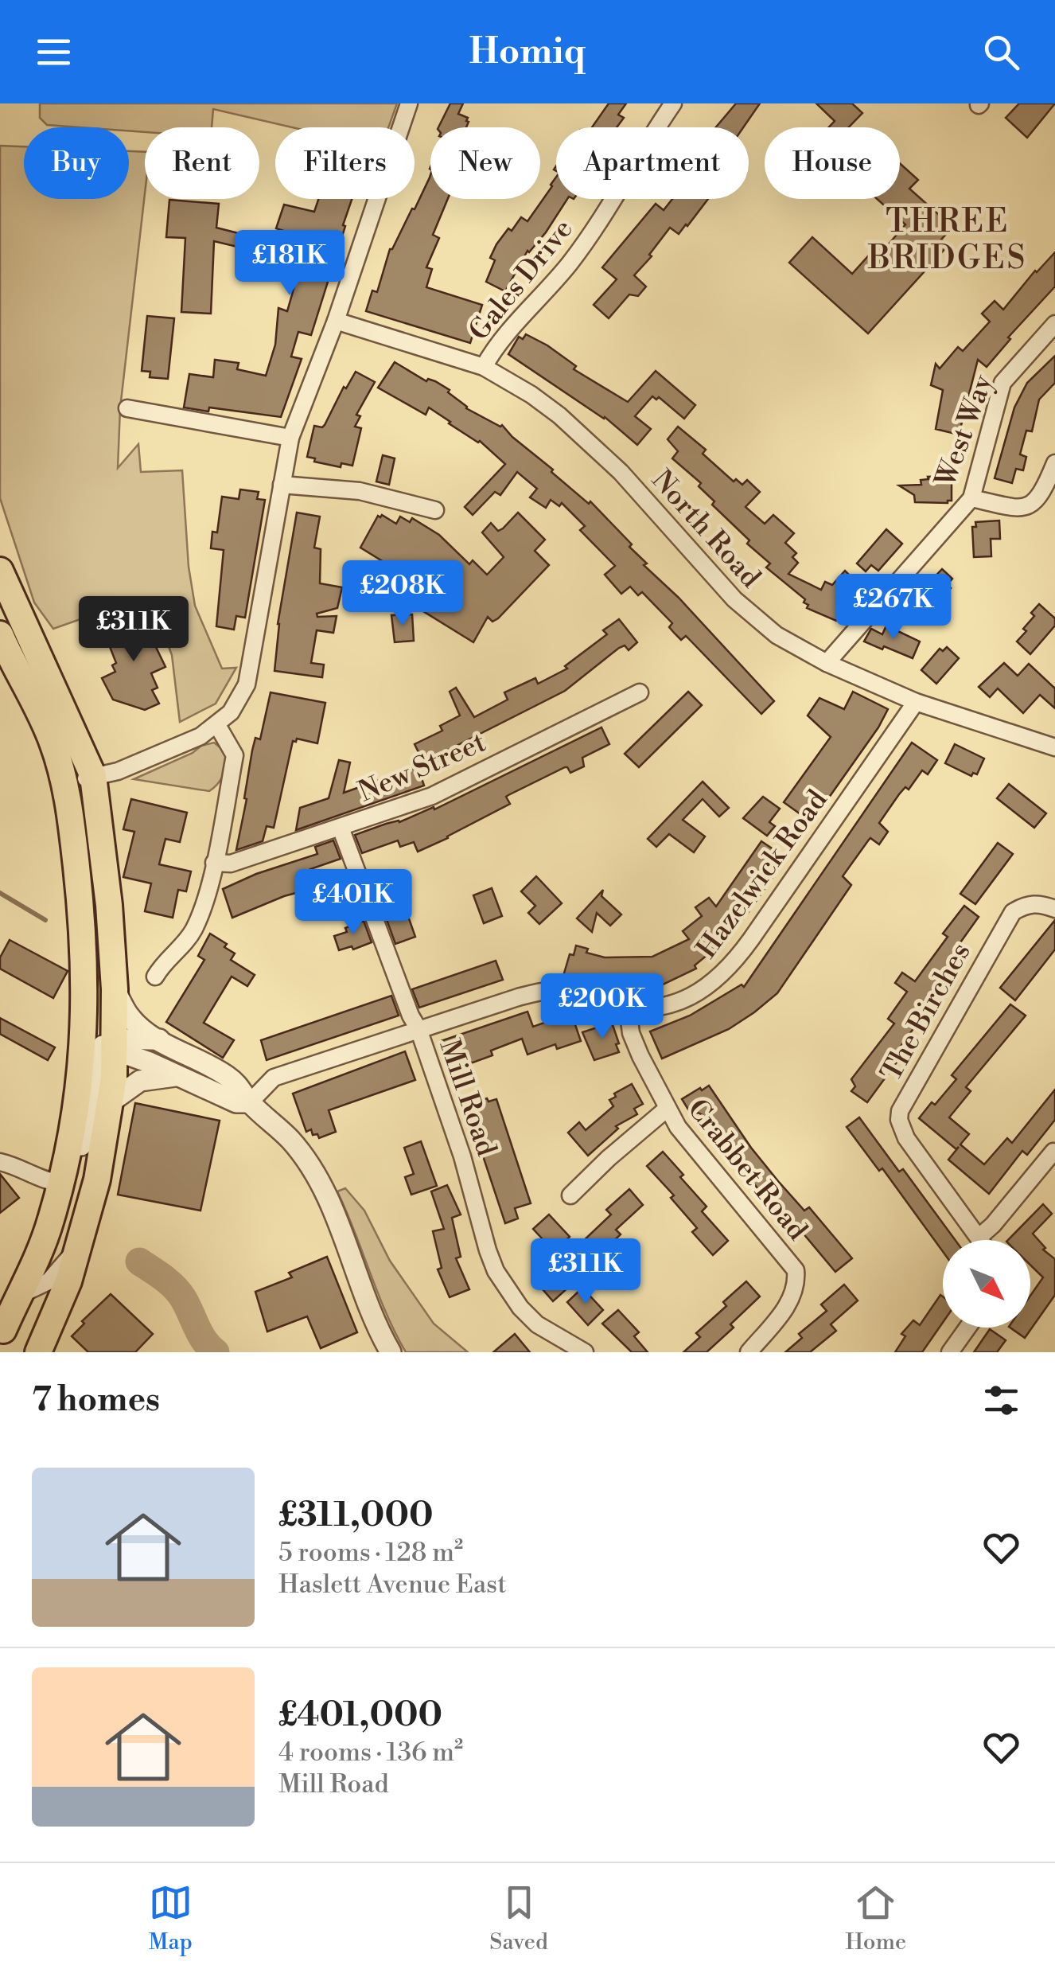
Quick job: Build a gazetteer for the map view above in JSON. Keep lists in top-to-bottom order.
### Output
{
  "streets": {
    "street": [
      "Gales Drive",
      "West Way",
      "North Road",
      "New Street",
      "Hazelwick Road",
      "The Birches",
      "Mill Road",
      "Crabbet Road"
    ]
  },
  "crossings": [
    ["Gales Drive", "North Road"],
    ["West Way", "North Road"],
    ["North Road", "Hazelwick Road"],
    ["New Street", "Mill Road"],
    ["Hazelwick Road", "Mill Road"],
    ["Hazelwick Road", "Crabbet Road"]
  ],
  "districts": ["THREE BRIDGES"],
  "north": "bottom right",
  "page": {
    "header": "Homiq",
    "chip": [
      "Buy",
      "Rent",
      "Filters",
      "New",
      "Apartment",
      "House"
    ],
    "price": [
      "£181K",
      "£208K",
      "£267K",
      "£311K",
      "£401K",
      "£200K",
      "£311K"
    ],
    "heading": "7 homes",
    "list": [
      {
        "name": "£311,000",
        "note": "5 rooms · 128 m² · Haslett Avenue East"
      },
      {
        "name": "£401,000",
        "note": "4 rooms · 136 m² · Mill Road"
      }
    ],
    "tabs": ["Map", "Saved", "Home"]
  }
}
